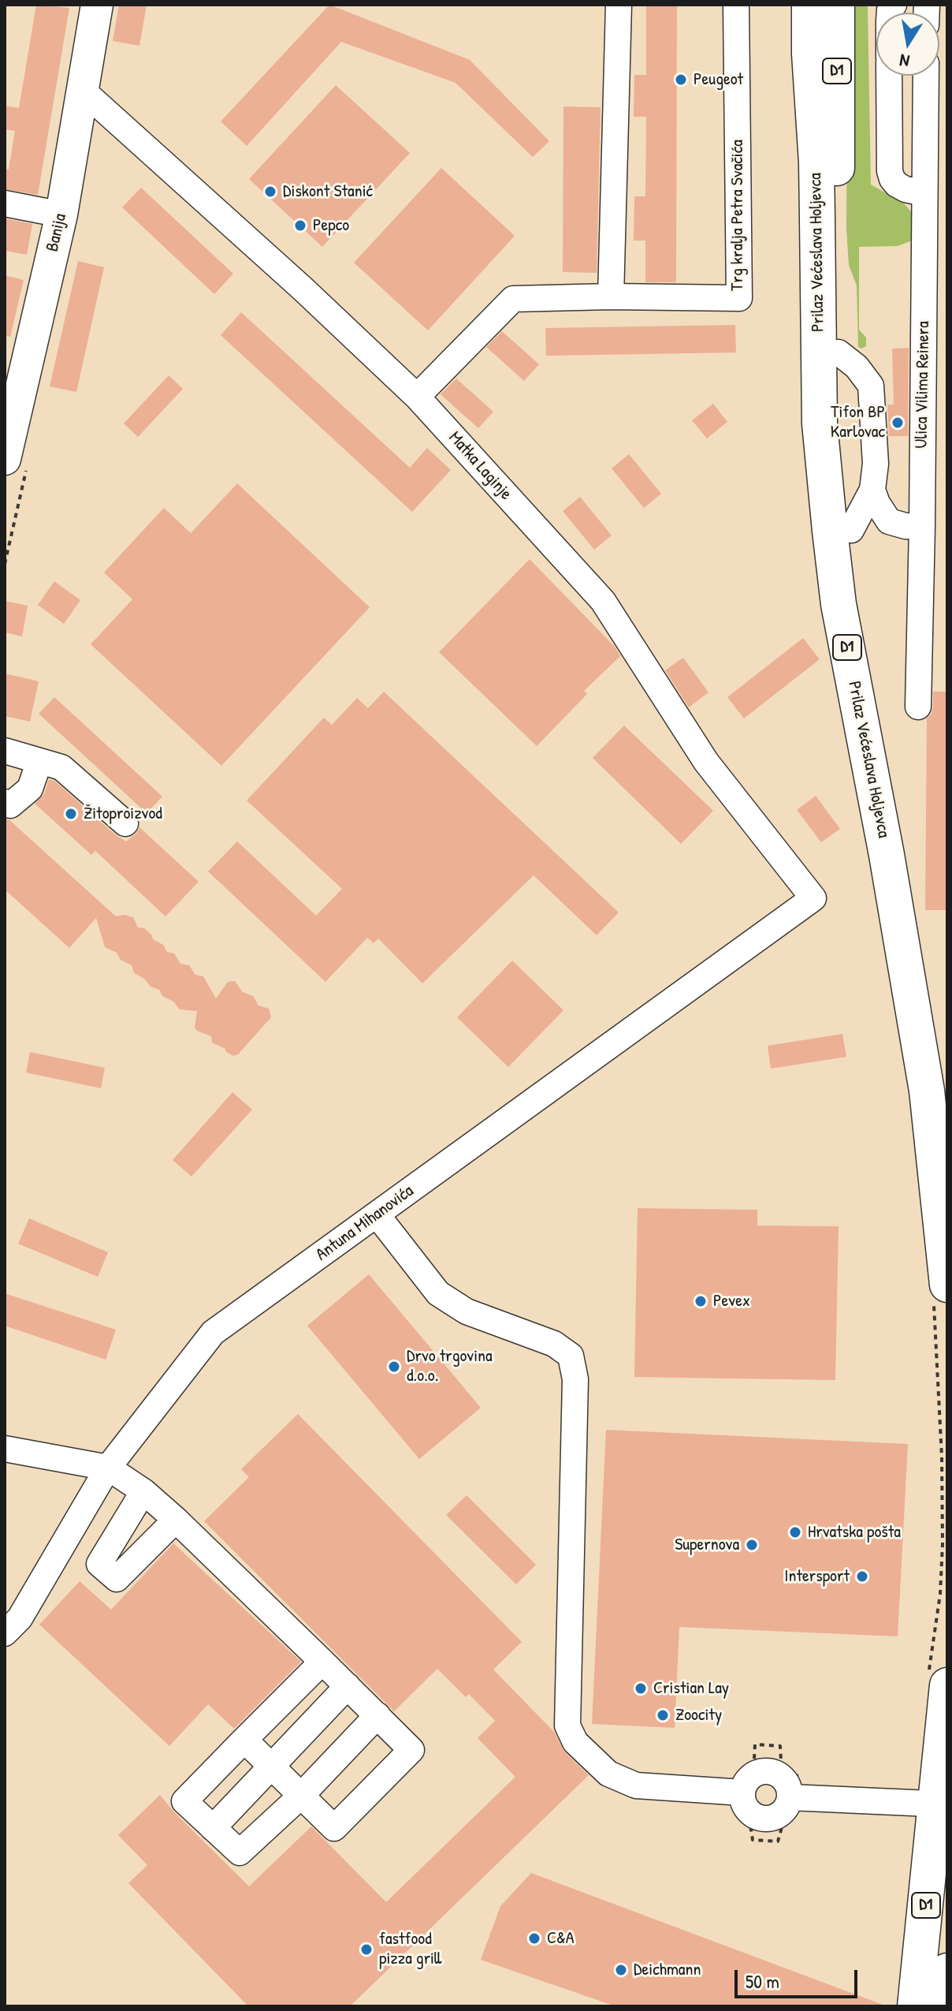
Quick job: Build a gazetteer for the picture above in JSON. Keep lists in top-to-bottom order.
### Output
{
  "streets": {
    "highway": ["D1", "Prilaz Većeslava Holjevca"],
    "main road": ["Banija"],
    "street": [
      "Trg kralja Petra Svačića",
      "Ulica Vilima Reinera",
      "Matka Laginje",
      "Antuna Mihanovića"
    ]
  },
  "crossings": [
    ["Trg kralja Petra Svačića", "Matka Laginje"],
    ["Banija", "Matka Laginje"],
    ["Matka Laginje", "Antuna Mihanovića"]
  ],
  "places": [
    "Peugeot",
    "Diskont Stanić",
    "Pepco",
    "Tifon BP Karlovac",
    "Žitoproizvod",
    "Pevex",
    "Drvo trgovina d.o.o.",
    "Hrvatska pošta",
    "Supernova",
    "Intersport",
    "Cristian Lay",
    "Zoocity",
    "C&A",
    "fastfood pizza grill",
    "Deichmann"
  ],
  "scale_bar": "50 m",
  "north": "bottom"
}
